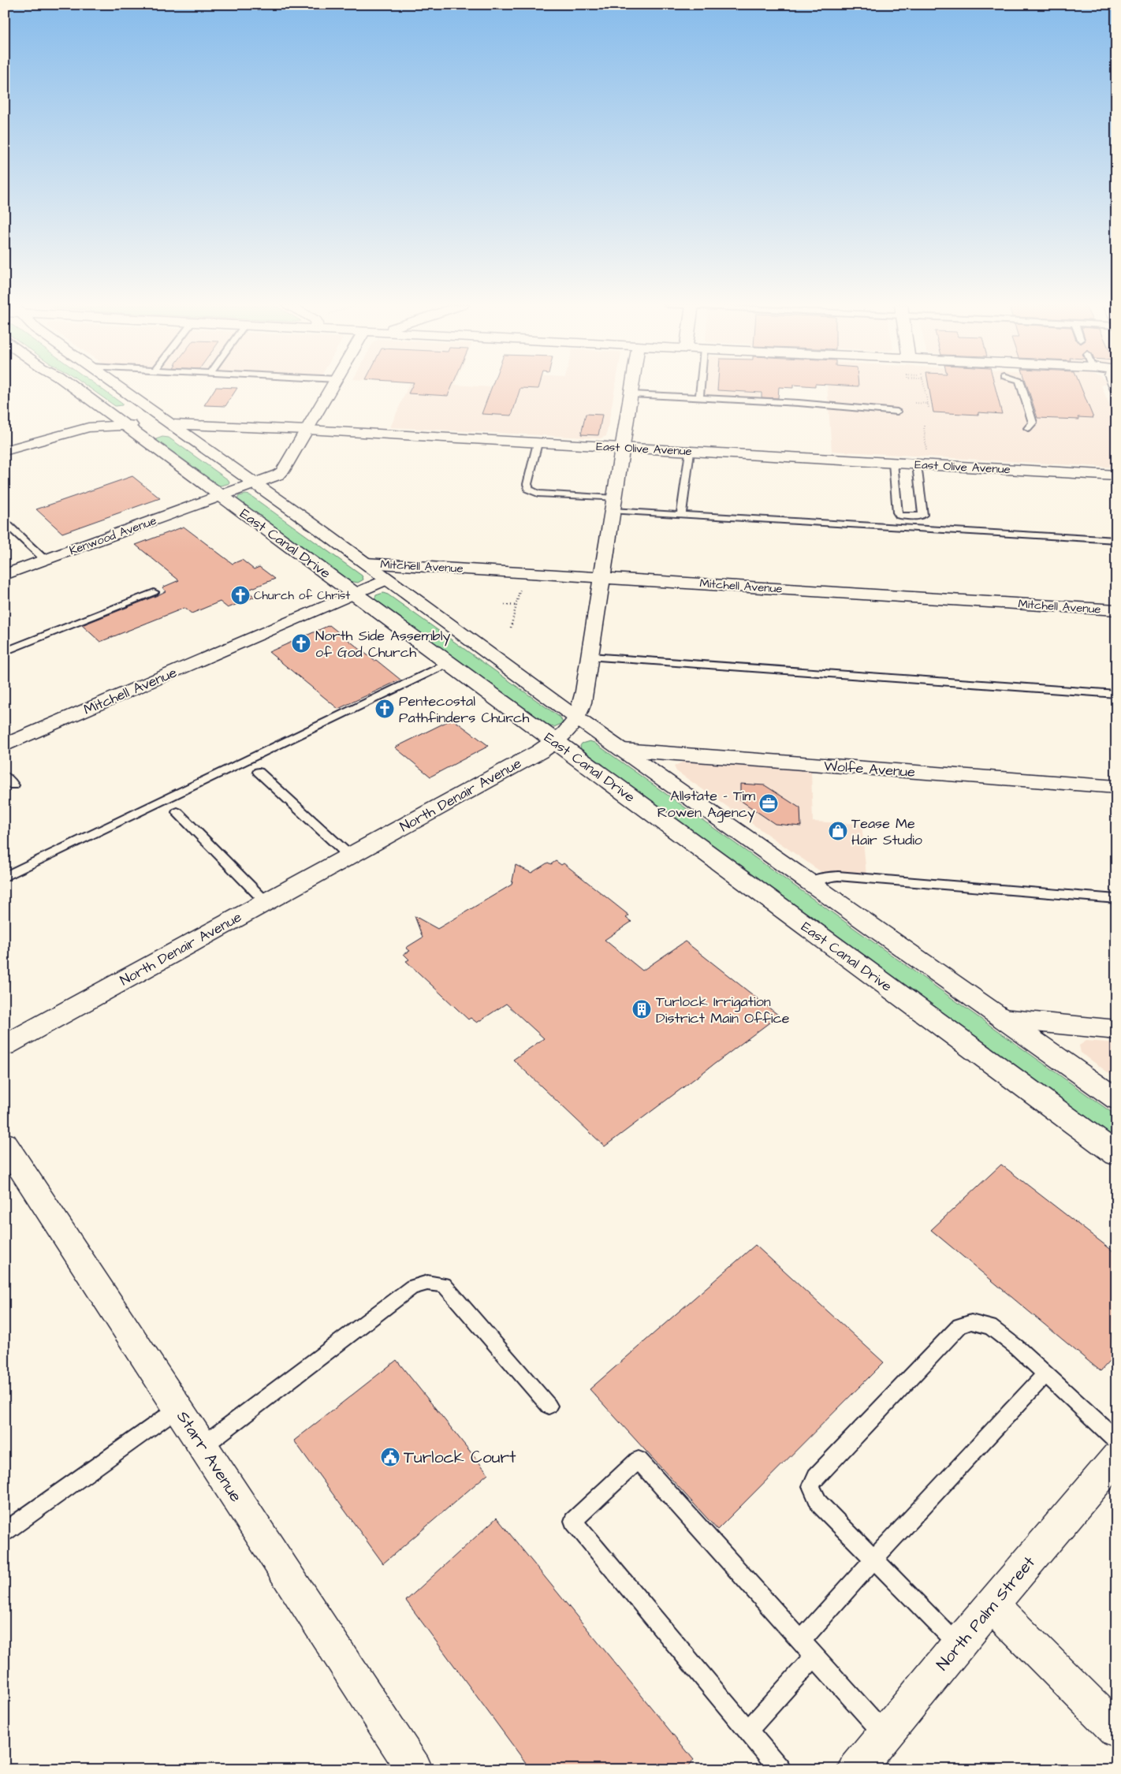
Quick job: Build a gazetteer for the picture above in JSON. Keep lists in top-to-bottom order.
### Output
{
  "streets": {
    "street": [
      "East Olive Avenue",
      "Kenwood Avenue",
      "East Canal Drive",
      "Mitchell Avenue",
      "Wolfe Avenue",
      "North Denair Avenue",
      "Starr Avenue",
      "North Palm Street"
    ]
  },
  "crossings": [
    ["East Olive Avenue", "Kenwood Avenue"],
    ["East Olive Avenue", "East Canal Drive"],
    ["East Olive Avenue", "North Denair Avenue"],
    ["Kenwood Avenue", "East Canal Drive"],
    ["East Canal Drive", "Mitchell Avenue"],
    ["East Canal Drive", "North Denair Avenue"],
    ["Mitchell Avenue", "North Denair Avenue"]
  ],
  "places": {
    "church": ["Church of Christ", "North Side Assembly of God Church", "Pentecostal Pathfinders Church"],
    "office": ["Allstate - Tim Rowen Agency"],
    "shop": ["Tease Me Hair Studio"],
    "building": ["Turlock Irrigation District Main Office"],
    "public building": ["Turlock Court"]
  }
}
